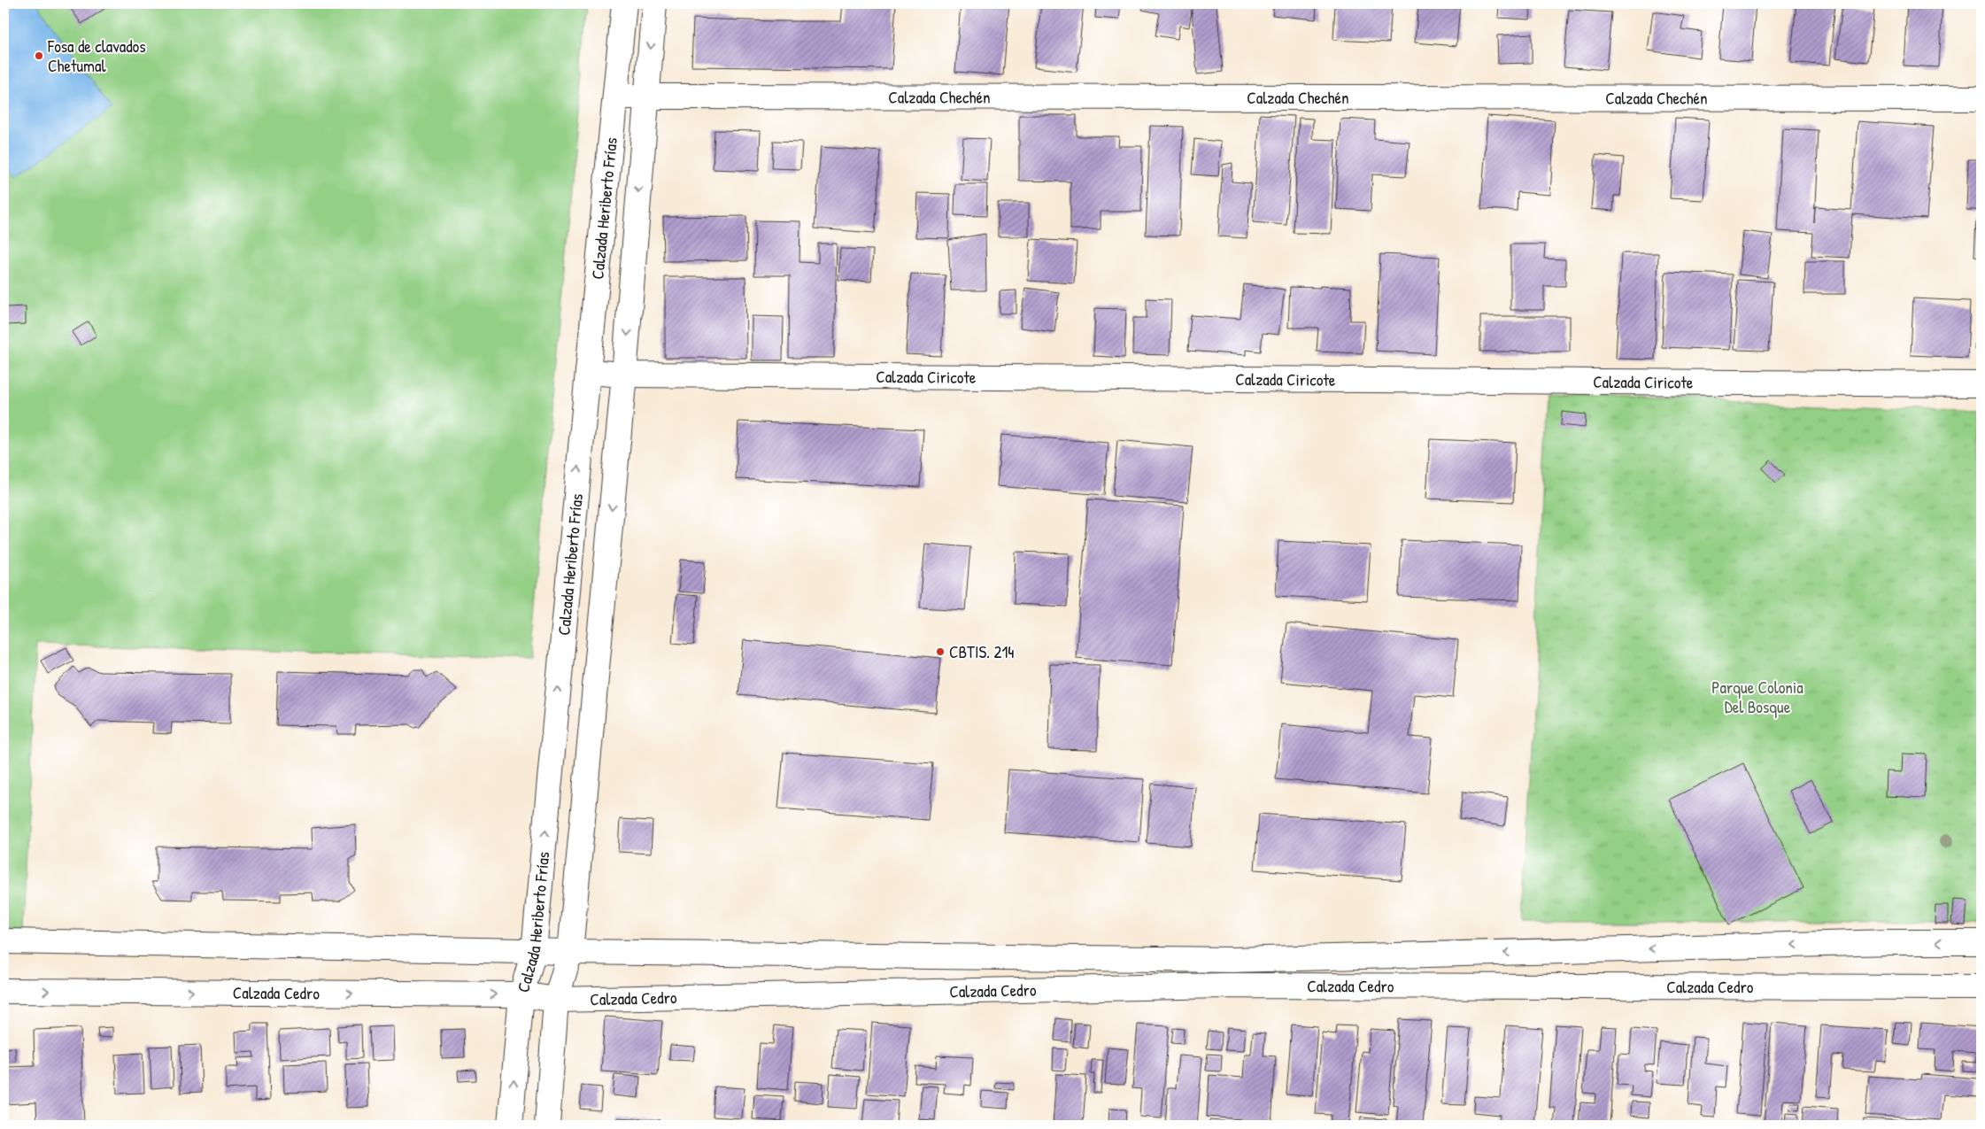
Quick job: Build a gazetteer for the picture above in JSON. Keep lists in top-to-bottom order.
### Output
{
  "streets": {
    "street": [
      "Calzada Chechén",
      "Calzada Heriberto Frías",
      "Calzada Ciricote",
      "Calzada Cedro"
    ]
  },
  "crossings": [
    ["Calzada Chechén", "Calzada Heriberto Frías"],
    ["Calzada Heriberto Frías", "Calzada Ciricote"],
    ["Calzada Heriberto Frías", "Calzada Cedro"]
  ],
  "parks": ["Parque Colonia Del Bosque"],
  "places": ["Fosa de clavados Chetumal", "CBTIS. 214"]
}
